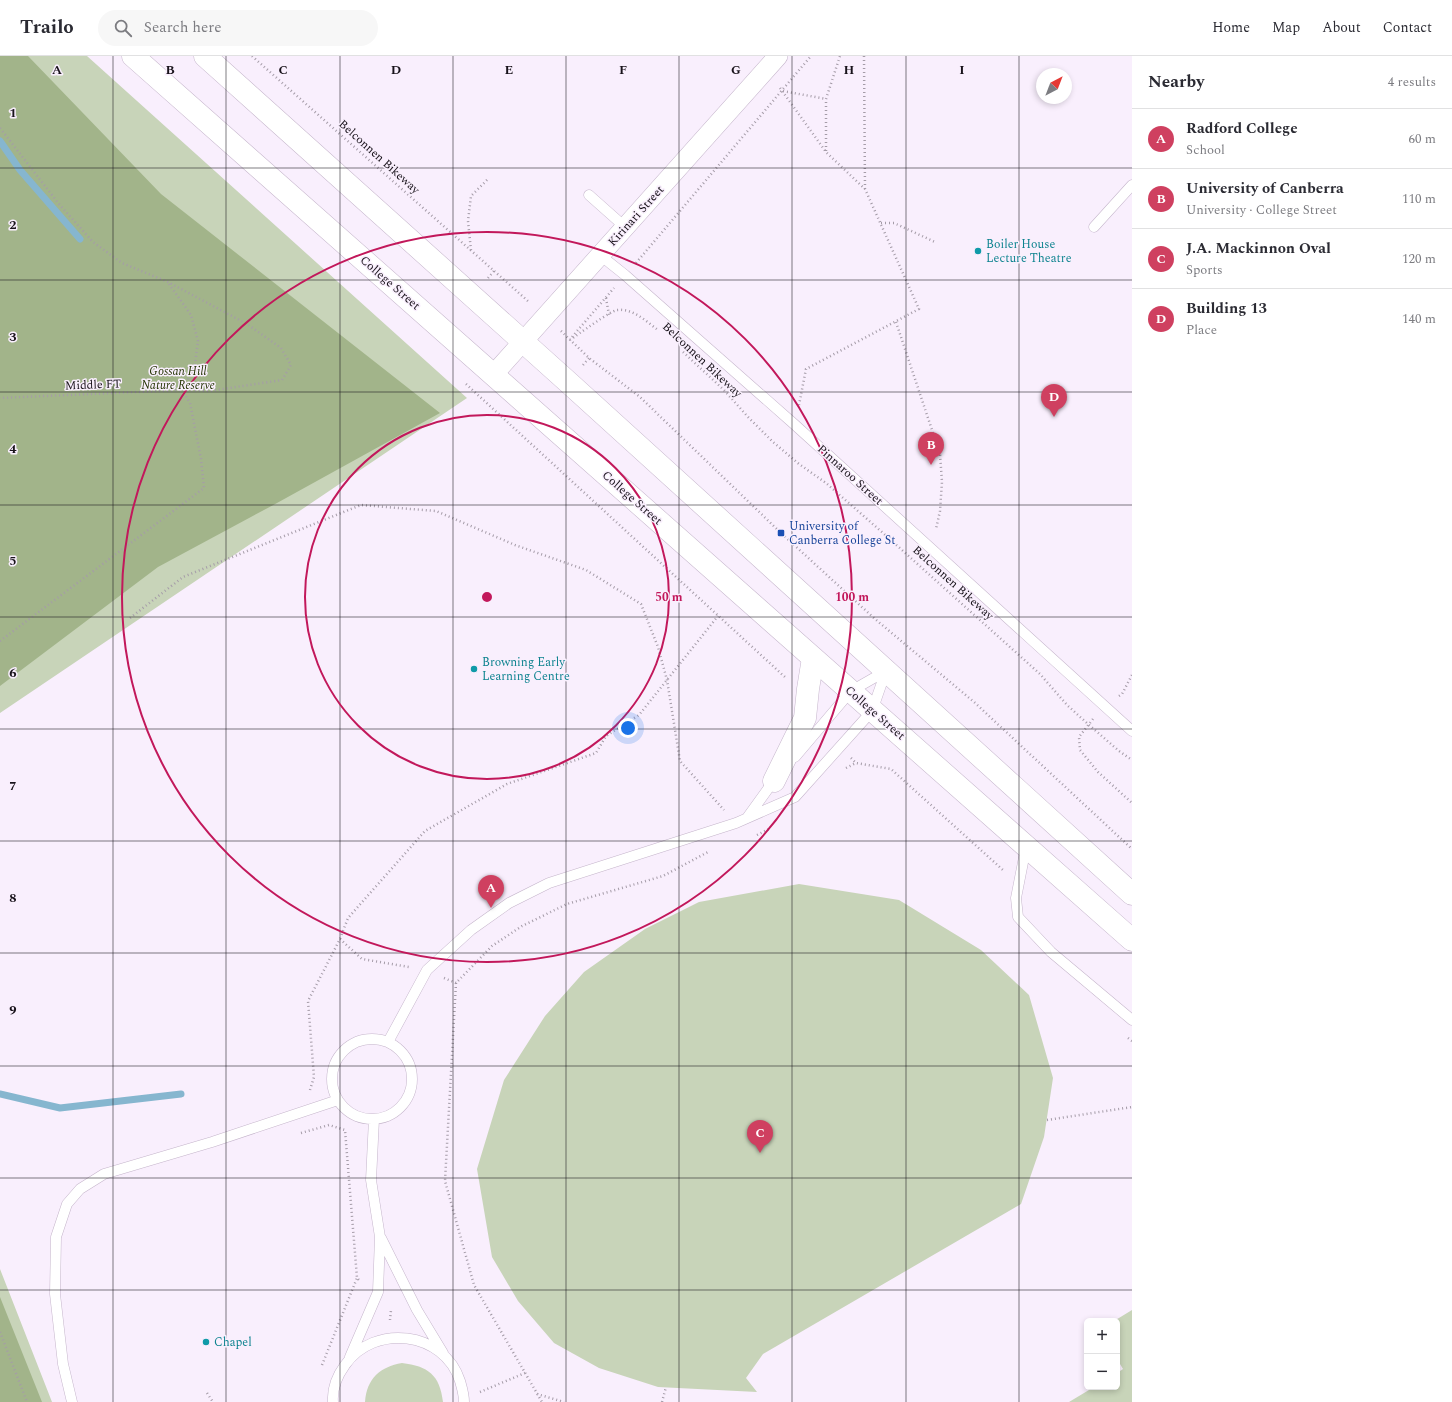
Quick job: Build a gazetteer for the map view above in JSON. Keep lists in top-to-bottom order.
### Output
{
  "streets": {
    "street": ["Kirinari Street", "College Street"],
    "lane": ["Pinnaroo Street"],
    "path": ["Belconnen Bikeway", "Middle FT"]
  },
  "crossings": [
    ["Kirinari Street", "College Street"],
    ["Kirinari Street", "Pinnaroo Street"]
  ],
  "parks": ["Gossan Hill Nature Reserve"],
  "places": {
    "other": ["Boiler House Lecture Theatre", "Browning Early Learning Centre", "Chapel"],
    "transit": ["University of Canberra College St"]
  },
  "north": "top right",
  "page": {
    "header": "Trailo",
    "search": "Search here",
    "nav": [
      "Home",
      "Map",
      "About",
      "Contact"
    ],
    "heading": ["Nearby", "4 results"],
    "list": [
      {
        "mark": "A",
        "name": "Radford College",
        "note": "School",
        "value": "60 m"
      },
      {
        "mark": "B",
        "name": "University of Canberra",
        "note": "University · College Street",
        "value": "110 m"
      },
      {
        "mark": "C",
        "name": "J.A. Mackinnon Oval",
        "note": "Sports",
        "value": "120 m"
      },
      {
        "mark": "D",
        "name": "Building 13",
        "note": "Place",
        "value": "140 m"
      }
    ],
    "pins": [
      "D",
      "B",
      "A",
      "C"
    ],
    "map_buttons": ["+", "−"]
  },
  "grid": {
    "columns": [
      "A",
      "B",
      "C",
      "D",
      "E",
      "F",
      "G",
      "H",
      "I"
    ],
    "rows": [
      "1",
      "2",
      "3",
      "4",
      "5",
      "6",
      "7",
      "8",
      "9"
    ]
  },
  "rings": ["50 m", "100 m"]
}
